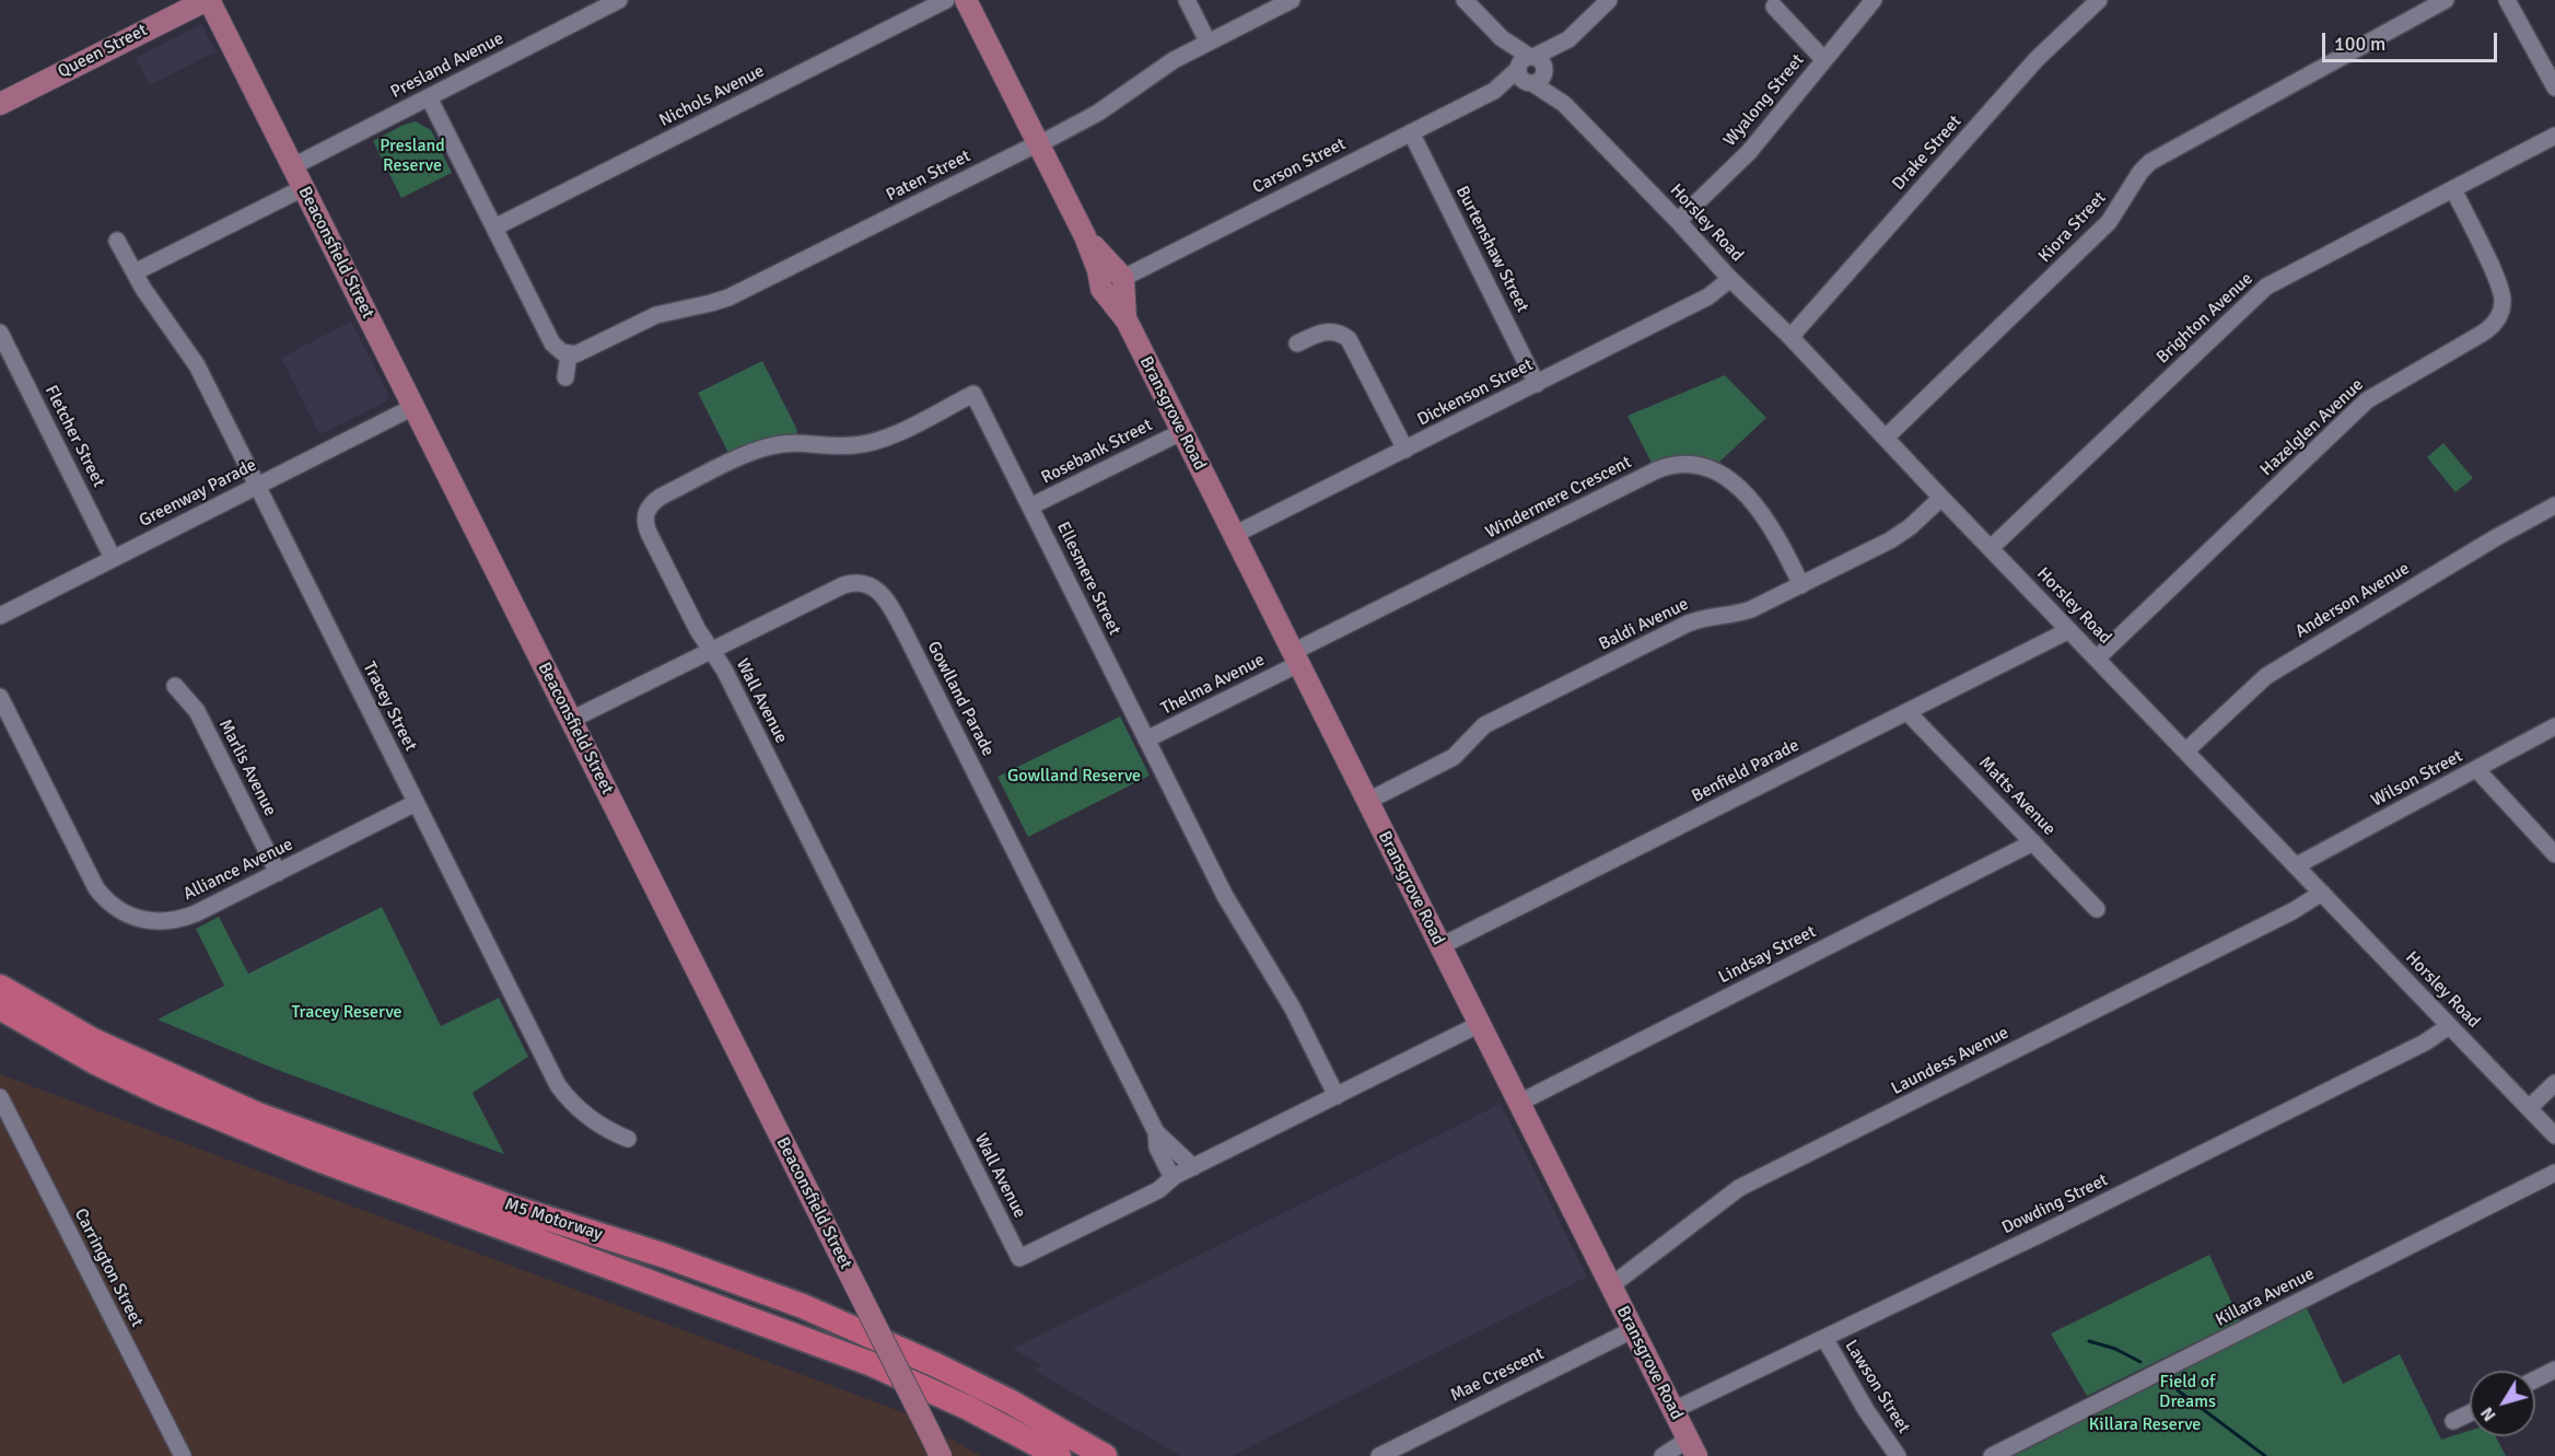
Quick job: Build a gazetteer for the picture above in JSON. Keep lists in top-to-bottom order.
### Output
{
  "streets": {
    "highway": ["M5 Motorway"],
    "main road": ["Queen Street", "Beaconsfield Street", "Bransgrove Road"],
    "street": [
      "Presland Avenue",
      "Nichols Avenue",
      "Wyalong Street",
      "Drake Street",
      "Carson Street",
      "Paten Street",
      "Horsley Road",
      "Kiora Street",
      "Burtenshaw Street",
      "Brighton Avenue",
      "Dickenson Street",
      "Hazelglen Avenue",
      "Fletcher Street",
      "Rosebank Street",
      "Greenway Parade",
      "Windermere Crescent",
      "Ellesmere Street",
      "Anderson Avenue",
      "Baldi Avenue",
      "Thelma Avenue",
      "Gowlland Parade",
      "Wall Avenue",
      "Tracey Street",
      "Marlis Avenue",
      "Benfield Parade",
      "Wilson Street",
      "Matts Avenue",
      "Alliance Avenue",
      "Lindsay Street",
      "Laundess Avenue",
      "Dowding Street",
      "Carrington Street",
      "Killara Avenue",
      "Mae Crescent",
      "Lawson Street"
    ]
  },
  "crossings": [
    ["Queen Street", "Beaconsfield Street"],
    ["Presland Avenue", "Beaconsfield Street"],
    ["Wyalong Street", "Horsley Road"],
    ["Drake Street", "Horsley Road"],
    ["Carson Street", "Horsley Road"],
    ["Carson Street", "Burtenshaw Street"],
    ["Carson Street", "Bransgrove Road"],
    ["Horsley Road", "Kiora Street"],
    ["Horsley Road", "Brighton Avenue"],
    ["Horsley Road", "Dickenson Street"],
    ["Horsley Road", "Hazelglen Avenue"],
    ["Horsley Road", "Anderson Avenue"],
    ["Horsley Road", "Baldi Avenue"],
    ["Horsley Road", "Benfield Parade"],
    ["Horsley Road", "Wilson Street"],
    ["Horsley Road", "Laundess Avenue"],
    ["Horsley Road", "Dowding Street"],
    ["Burtenshaw Street", "Dickenson Street"],
    ["Beaconsfield Street", "Greenway Parade"],
    ["Beaconsfield Street", "Gowlland Parade"],
    ["Brighton Avenue", "Hazelglen Avenue"],
    ["Dickenson Street", "Bransgrove Road"],
    ["Bransgrove Road", "Rosebank Street"],
    ["Bransgrove Road", "Windermere Crescent"],
    ["Bransgrove Road", "Baldi Avenue"],
    ["Bransgrove Road", "Thelma Avenue"],
    ["Bransgrove Road", "Wall Avenue"],
    ["Bransgrove Road", "Benfield Parade"],
    ["Bransgrove Road", "Lindsay Street"],
    ["Bransgrove Road", "Laundess Avenue"],
    ["Bransgrove Road", "Dowding Street"],
    ["Bransgrove Road", "Mae Crescent"],
    ["Fletcher Street", "Greenway Parade"],
    ["Rosebank Street", "Ellesmere Street"],
    ["Greenway Parade", "Tracey Street"],
    ["Windermere Crescent", "Baldi Avenue"],
    ["Windermere Crescent", "Thelma Avenue"],
    ["Ellesmere Street", "Thelma Avenue"],
    ["Ellesmere Street", "Gowlland Parade"],
    ["Ellesmere Street", "Wall Avenue"],
    ["Gowlland Parade", "Wall Avenue"],
    ["Tracey Street", "Alliance Avenue"],
    ["Marlis Avenue", "Alliance Avenue"],
    ["Benfield Parade", "Matts Avenue"],
    ["Matts Avenue", "Lindsay Street"],
    ["Dowding Street", "Lawson Street"]
  ],
  "parks": [
    "Presland Reserve",
    "Gowlland Reserve",
    "Tracey Reserve",
    "Field of Dreams",
    "Killara Reserve"
  ],
  "scale_bar": "100 m",
  "north": "bottom left"
}
